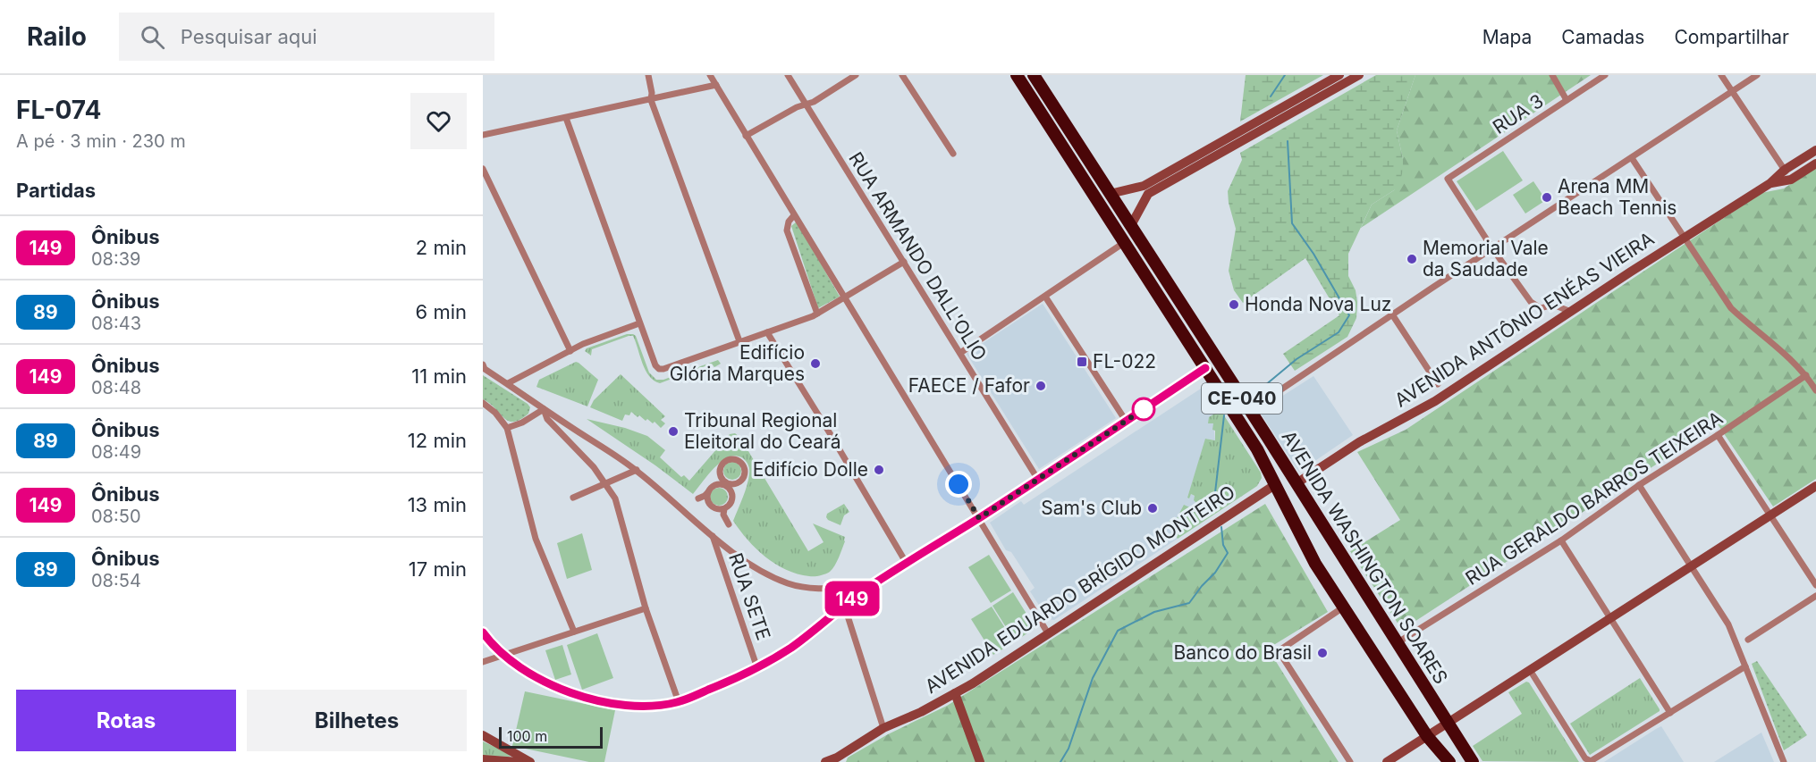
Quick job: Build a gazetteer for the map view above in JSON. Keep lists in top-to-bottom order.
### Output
{
  "streets": {
    "highway": ["CE-040", "AVENIDA WASHINGTON SOARES"],
    "street": [
      "RUA 3",
      "RUA ARMANDO DALL'OLIO",
      "AVENIDA ANTÔNIO ENÉAS VIEIRA",
      "RUA GERALDO BARROS TEIXEIRA",
      "AVENIDA EDUARDO BRÍGIDO MONTEIRO",
      "RUA SETE"
    ]
  },
  "crossings": [
    ["AVENIDA ANTÔNIO ENÉAS VIEIRA", "AVENIDA WASHINGTON SOARES"],
    ["RUA GERALDO BARROS TEIXEIRA", "AVENIDA WASHINGTON SOARES"],
    ["AVENIDA WASHINGTON SOARES", "AVENIDA EDUARDO BRÍGIDO MONTEIRO"]
  ],
  "places": {
    "other": [
      "Arena MM Beach Tennis",
      "Memorial Vale da Saudade",
      "Honda Nova Luz",
      "Edifício Glória Marques",
      "FAECE / Fafor",
      "Tribunal Regional Eleitoral do Ceará",
      "Edifício Dolle",
      "Sam's Club",
      "Banco do Brasil"
    ],
    "transit": ["FL-022"]
  },
  "lines": ["bus line 149"],
  "scale_bar": "100 m",
  "page": {
    "header": "Railo",
    "search": "Pesquisar aqui",
    "nav": ["Mapa", "Camadas", "Compartilhar"],
    "heading": [
      ["FL-074", "A pé · 3 min · 230 m"],
      "Partidas"
    ],
    "on_map": "149",
    "list": [
      {
        "mark": "149",
        "name": "Ônibus",
        "note": "08:39",
        "value": "2 min"
      },
      {
        "mark": "89",
        "name": "Ônibus",
        "note": "08:43",
        "value": "6 min"
      },
      {
        "mark": "149",
        "name": "Ônibus",
        "note": "08:48",
        "value": "11 min"
      },
      {
        "mark": "89",
        "name": "Ônibus",
        "note": "08:49",
        "value": "12 min"
      },
      {
        "mark": "149",
        "name": "Ônibus",
        "note": "08:50",
        "value": "13 min"
      },
      {
        "mark": "89",
        "name": "Ônibus",
        "note": "08:54",
        "value": "17 min"
      }
    ],
    "buttons": ["Rotas", "Bilhetes"],
    "scale": "100 m"
  }
}
